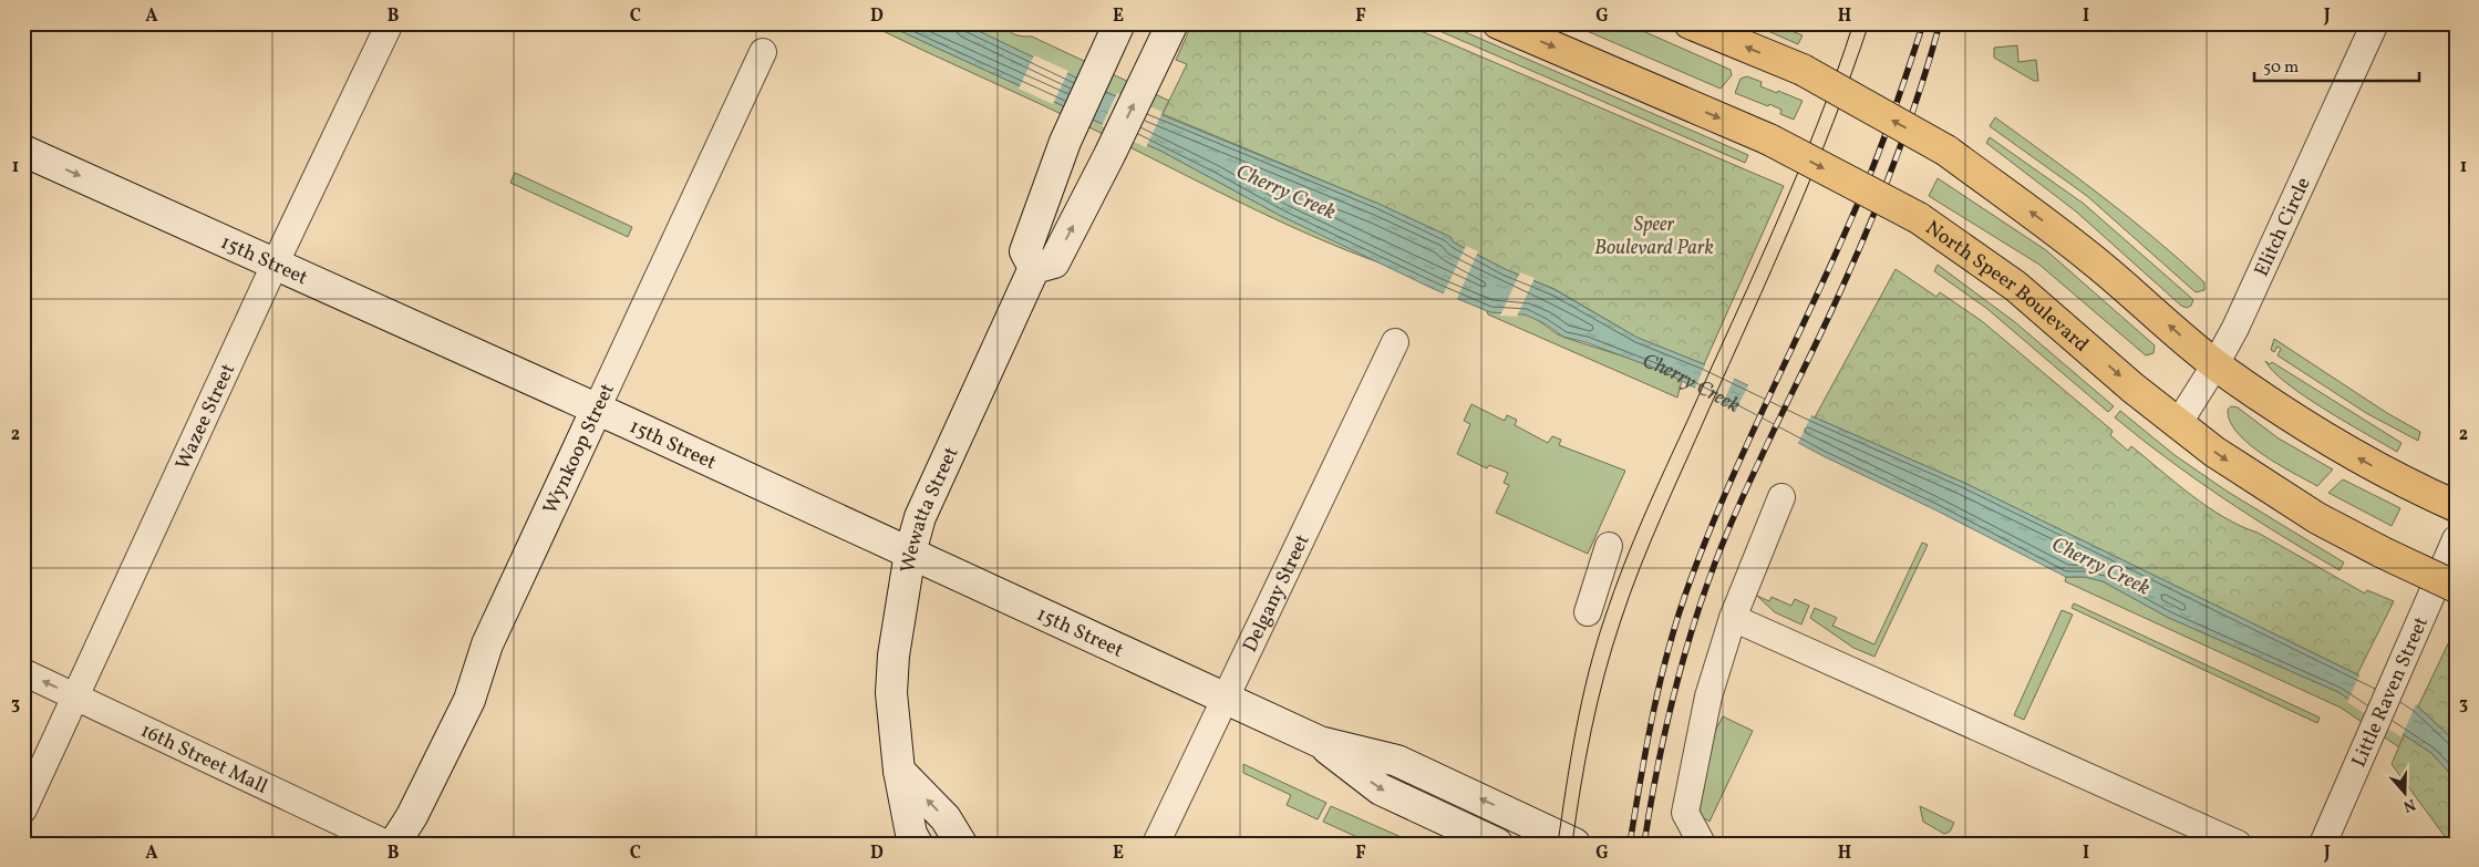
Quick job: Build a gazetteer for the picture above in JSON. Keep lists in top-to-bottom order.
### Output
{
  "streets": {
    "main road": [
      "15th Street",
      "North Speer Boulevard",
      "Wynkoop Street",
      "Wewatta Street"
    ],
    "street": [
      "Elitch Circle",
      "Wazee Street",
      "Delgany Street",
      "Little Raven Street",
      "16th Street Mall"
    ]
  },
  "crossings": [
    ["Elitch Circle", "North Speer Boulevard"],
    ["15th Street", "Wazee Street"],
    ["15th Street", "Wynkoop Street"],
    ["15th Street", "Wewatta Street"],
    ["15th Street", "Delgany Street"],
    ["Wazee Street", "16th Street Mall"]
  ],
  "water": ["Cherry Creek"],
  "parks": ["Speer Boulevard Park"],
  "scale_bar": "50 m",
  "north": "bottom",
  "grid": {
    "columns": [
      "A",
      "B",
      "C",
      "D",
      "E",
      "F",
      "G",
      "H",
      "I",
      "J"
    ],
    "rows": ["1", "2", "3"]
  }
}
